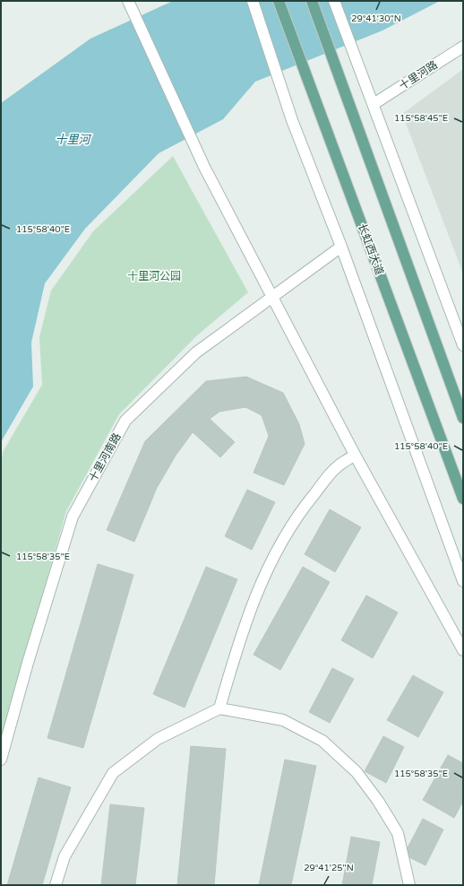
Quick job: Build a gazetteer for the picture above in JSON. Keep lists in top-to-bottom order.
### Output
{
  "streets": {
    "main road": ["长虹西大道"],
    "street": ["十里河路", "十里河南路"]
  },
  "water": ["十里河"],
  "parks": ["十里河公园"],
  "coordinates": [
    "29°41'30\"N",
    "115°58'45\"E",
    "115°58'40\"E",
    "115°58'35\"E",
    "29°41'25\"N"
  ]
}
